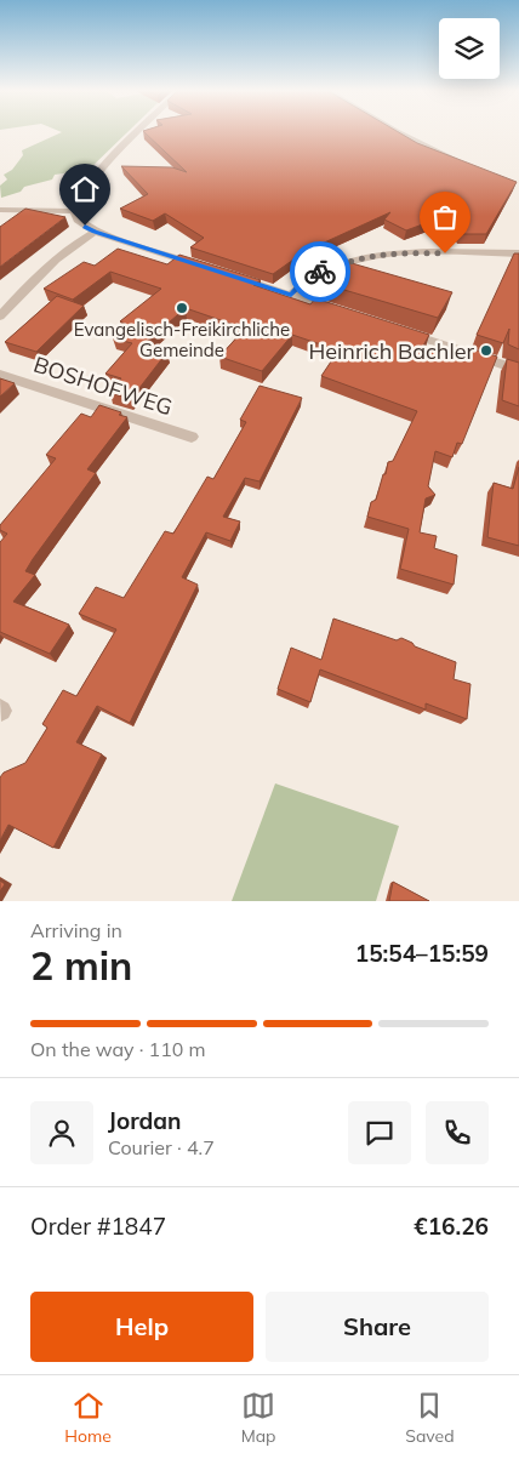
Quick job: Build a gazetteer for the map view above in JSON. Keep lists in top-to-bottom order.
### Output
{
  "streets": {
    "street": ["BOSHOFWEG"]
  },
  "places": ["Evangelisch-Freikirchliche Gemeinde", "Heinrich Bachler"],
  "page": {
    "heading": ["2 min", "Arriving in", "15:54–15:59"],
    "panel": [
      "Jordan",
      "Courier · 4.7",
      "Order #1847",
      "€16.26"
    ],
    "bar": "On the way · 110 m",
    "buttons": ["Help", "Share"],
    "tabs": ["Home", "Map", "Saved"]
  }
}
